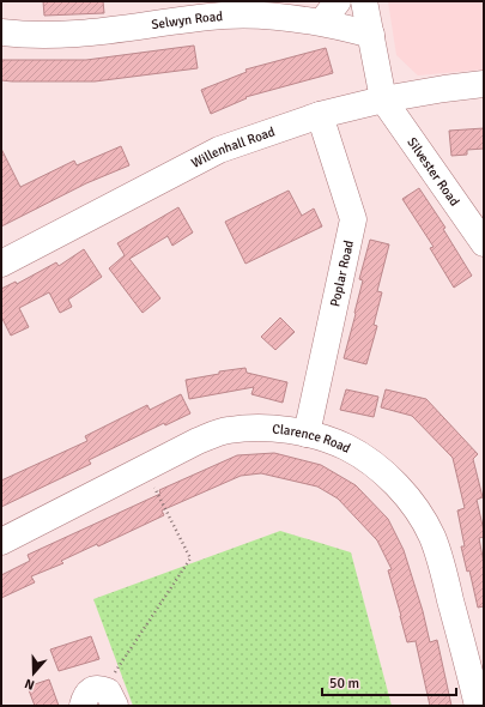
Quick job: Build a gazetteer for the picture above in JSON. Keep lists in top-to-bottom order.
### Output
{
  "streets": {
    "street": [
      "Selwyn Road",
      "Willenhall Road",
      "Silvester Road",
      "Poplar Road",
      "Clarence Road"
    ]
  },
  "crossings": [
    ["Willenhall Road", "Silvester Road"],
    ["Willenhall Road", "Poplar Road"],
    ["Poplar Road", "Clarence Road"]
  ],
  "scale_bar": "50 m",
  "north": "bottom"
}
